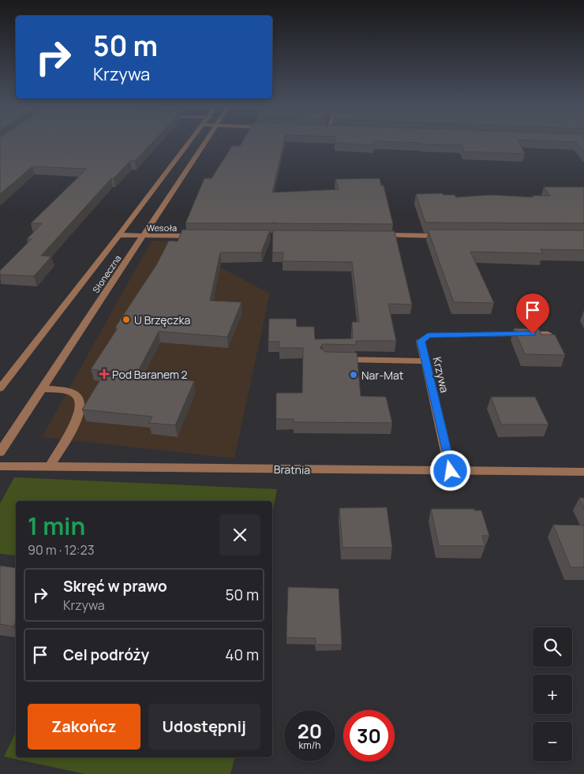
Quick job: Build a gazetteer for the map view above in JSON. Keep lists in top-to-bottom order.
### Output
{
  "streets": {
    "street": [
      "Wesoła",
      "Słoneczna",
      "Krzywa",
      "Bratnia"
    ]
  },
  "crossings": [
    ["Wesoła", "Słoneczna"],
    ["Krzywa", "Bratnia"]
  ],
  "places": {
    "other": ["U Brzęczka", "Nar-Mat"],
    "health": ["Pod Baranem 2"]
  },
  "page": {
    "turn": ["50 m", "Krzywa"],
    "heading": ["1 min", "90 m · 12:23"],
    "list": [
      {
        "name": "Skręć w prawo",
        "note": "Krzywa",
        "value": "50 m"
      },
      {
        "name": "Cel podróży",
        "value": "40 m"
      }
    ],
    "map_buttons": ["+", "−"],
    "buttons": ["Zakończ", "Udostępnij"],
    "speed": "20 km/h",
    "limit": "30"
  }
}
